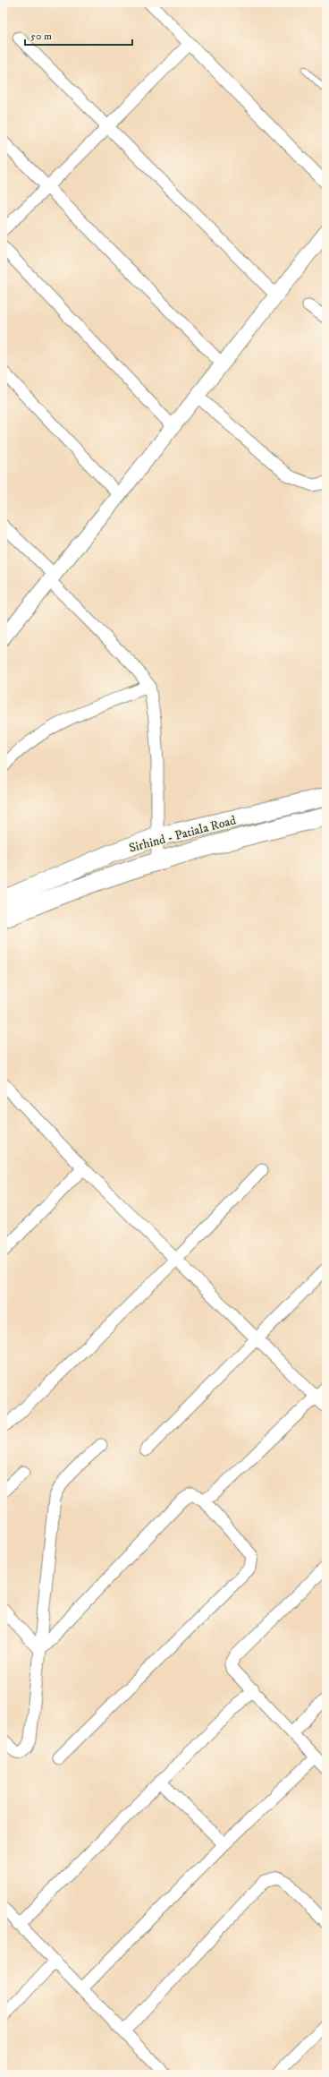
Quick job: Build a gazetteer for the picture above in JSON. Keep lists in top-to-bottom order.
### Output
{
  "streets": {
    "main road": ["Sirhind - Patiala Road"]
  },
  "scale_bar": "50 m"
}
